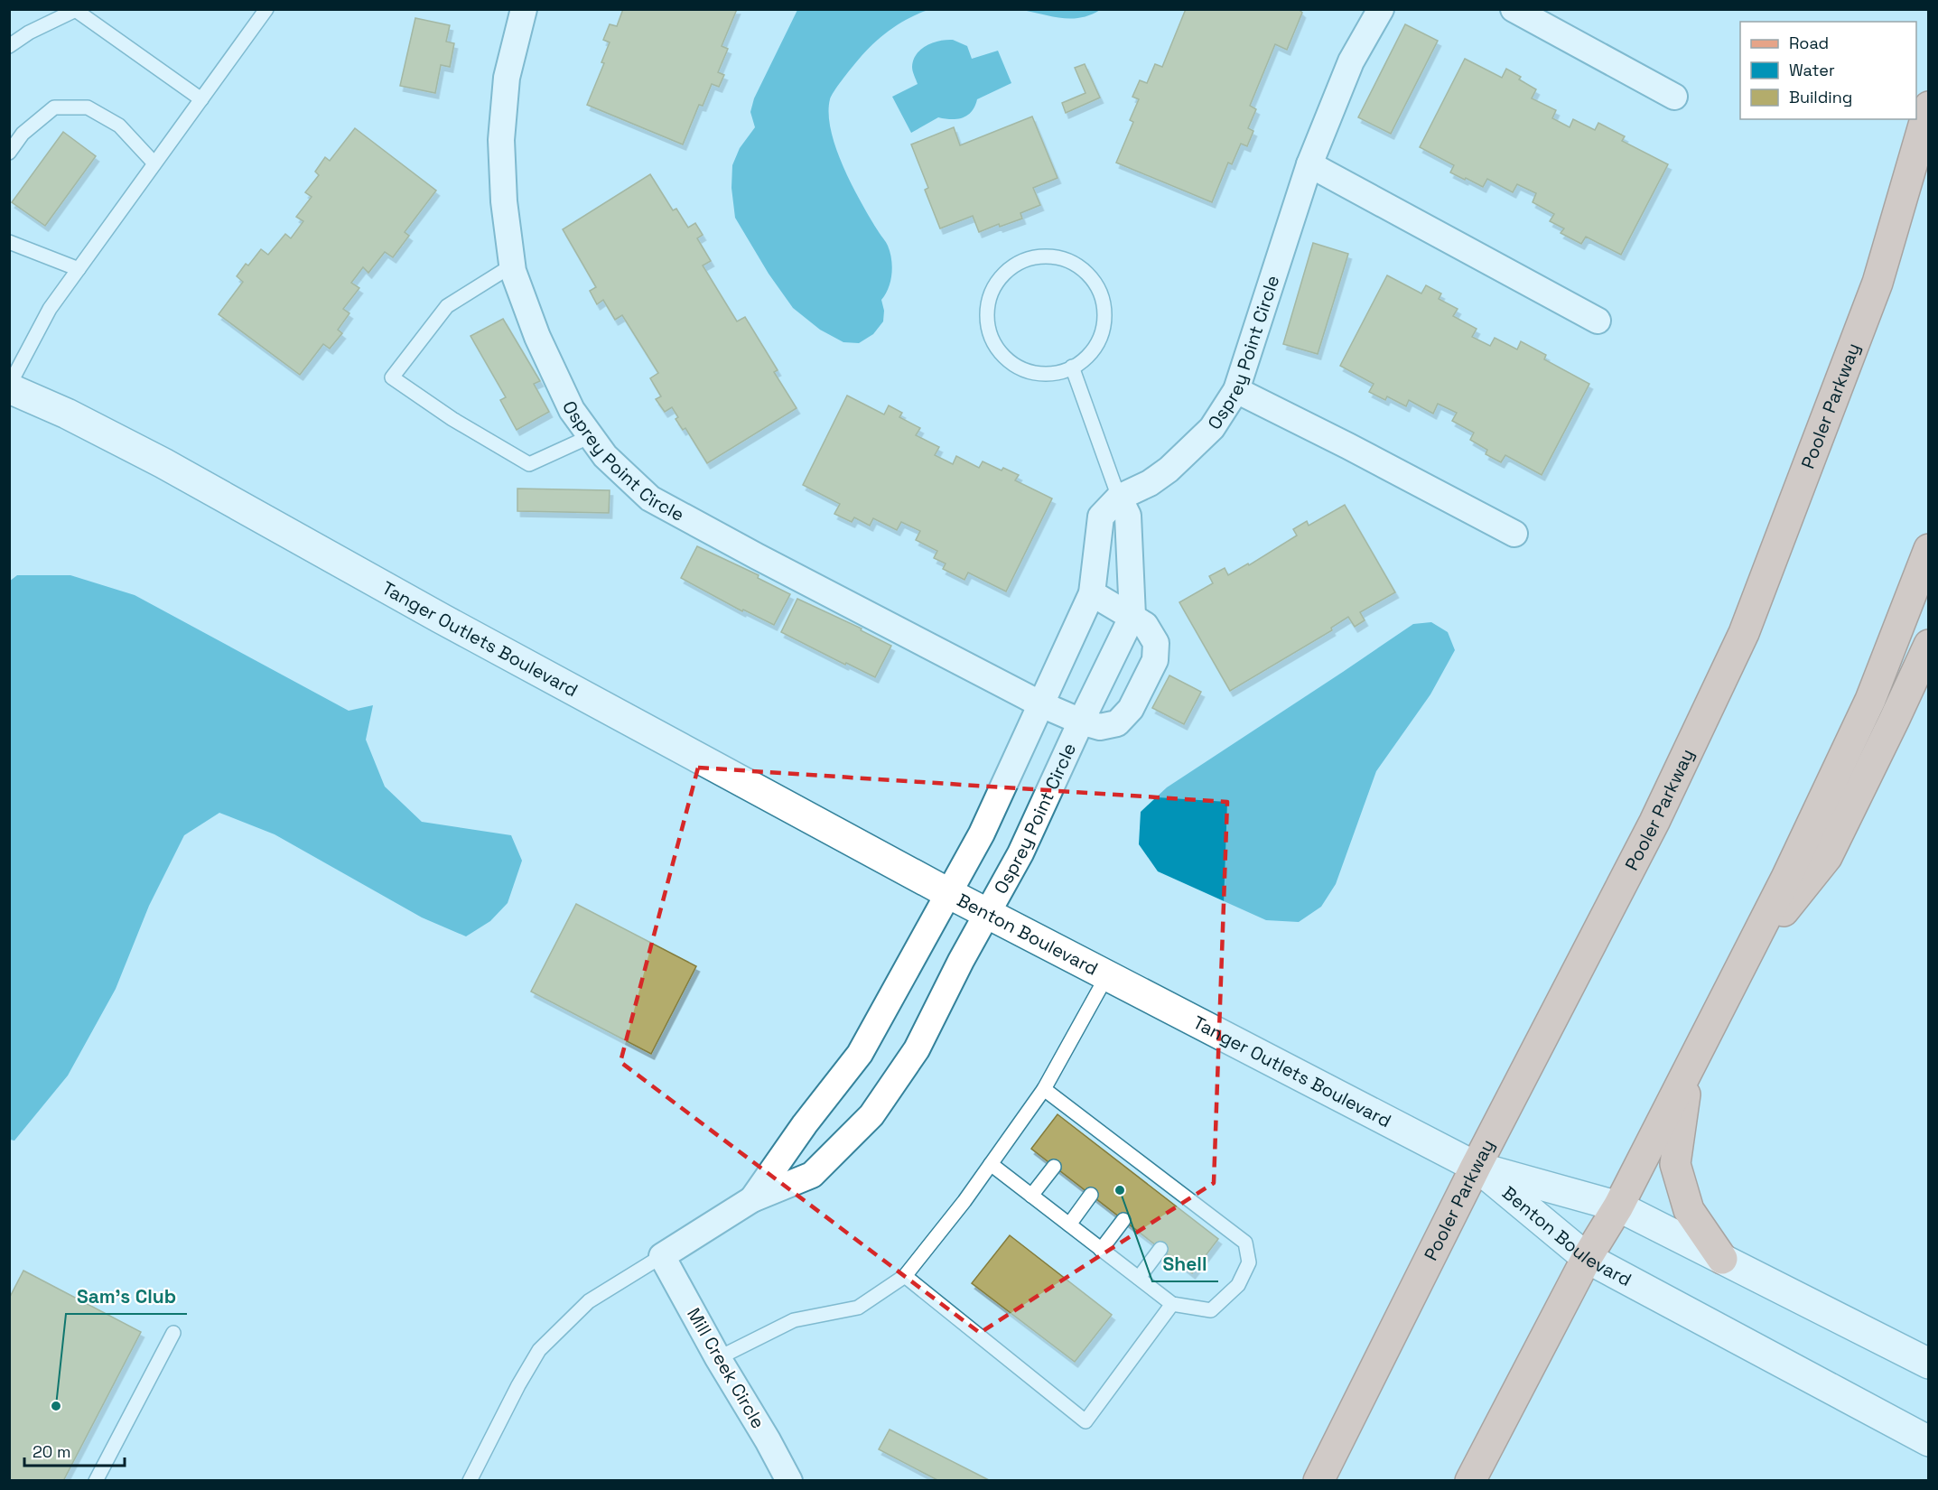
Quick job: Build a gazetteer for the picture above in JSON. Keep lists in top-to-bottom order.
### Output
{
  "streets": {
    "main road": ["Pooler Parkway"],
    "street": [
      "Osprey Point Circle",
      "Tanger Outlets Boulevard",
      "Benton Boulevard",
      "Mill Creek Circle"
    ]
  },
  "crossings": [
    ["Osprey Point Circle", "Tanger Outlets Boulevard"],
    ["Osprey Point Circle", "Benton Boulevard"],
    ["Pooler Parkway", "Tanger Outlets Boulevard"],
    ["Pooler Parkway", "Benton Boulevard"],
    ["Tanger Outlets Boulevard", "Benton Boulevard"]
  ],
  "places": ["Shell", "Sam's Club"],
  "legend": ["Road", "Water", "Building"],
  "scale_bar": "20 m"
}
